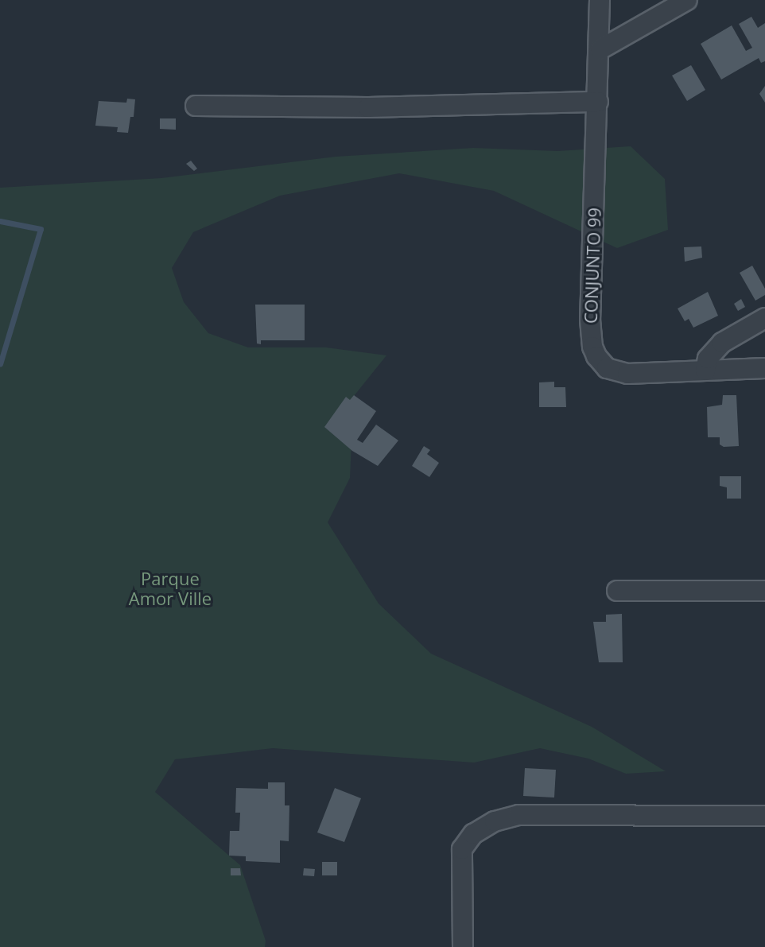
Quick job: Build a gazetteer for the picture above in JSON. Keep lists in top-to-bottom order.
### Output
{
  "streets": {
    "street": ["CONJUNTO 99"]
  },
  "parks": ["Parque Amor Ville"]
}
